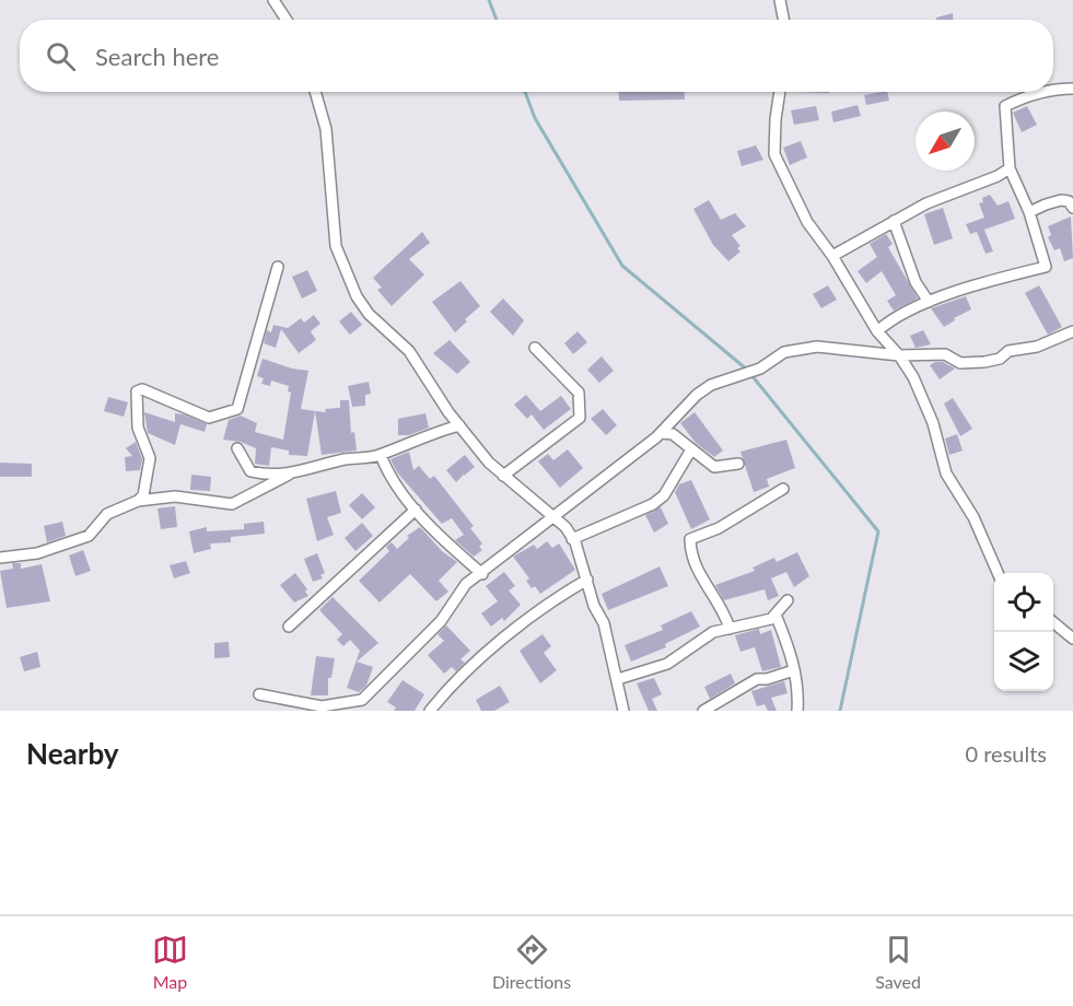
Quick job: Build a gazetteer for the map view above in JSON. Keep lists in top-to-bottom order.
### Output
{
  "north": "bottom left",
  "page": {
    "search": "Search here",
    "heading": ["Nearby", "0 results"],
    "nav": ["Map", "Directions", "Saved"]
  }
}
